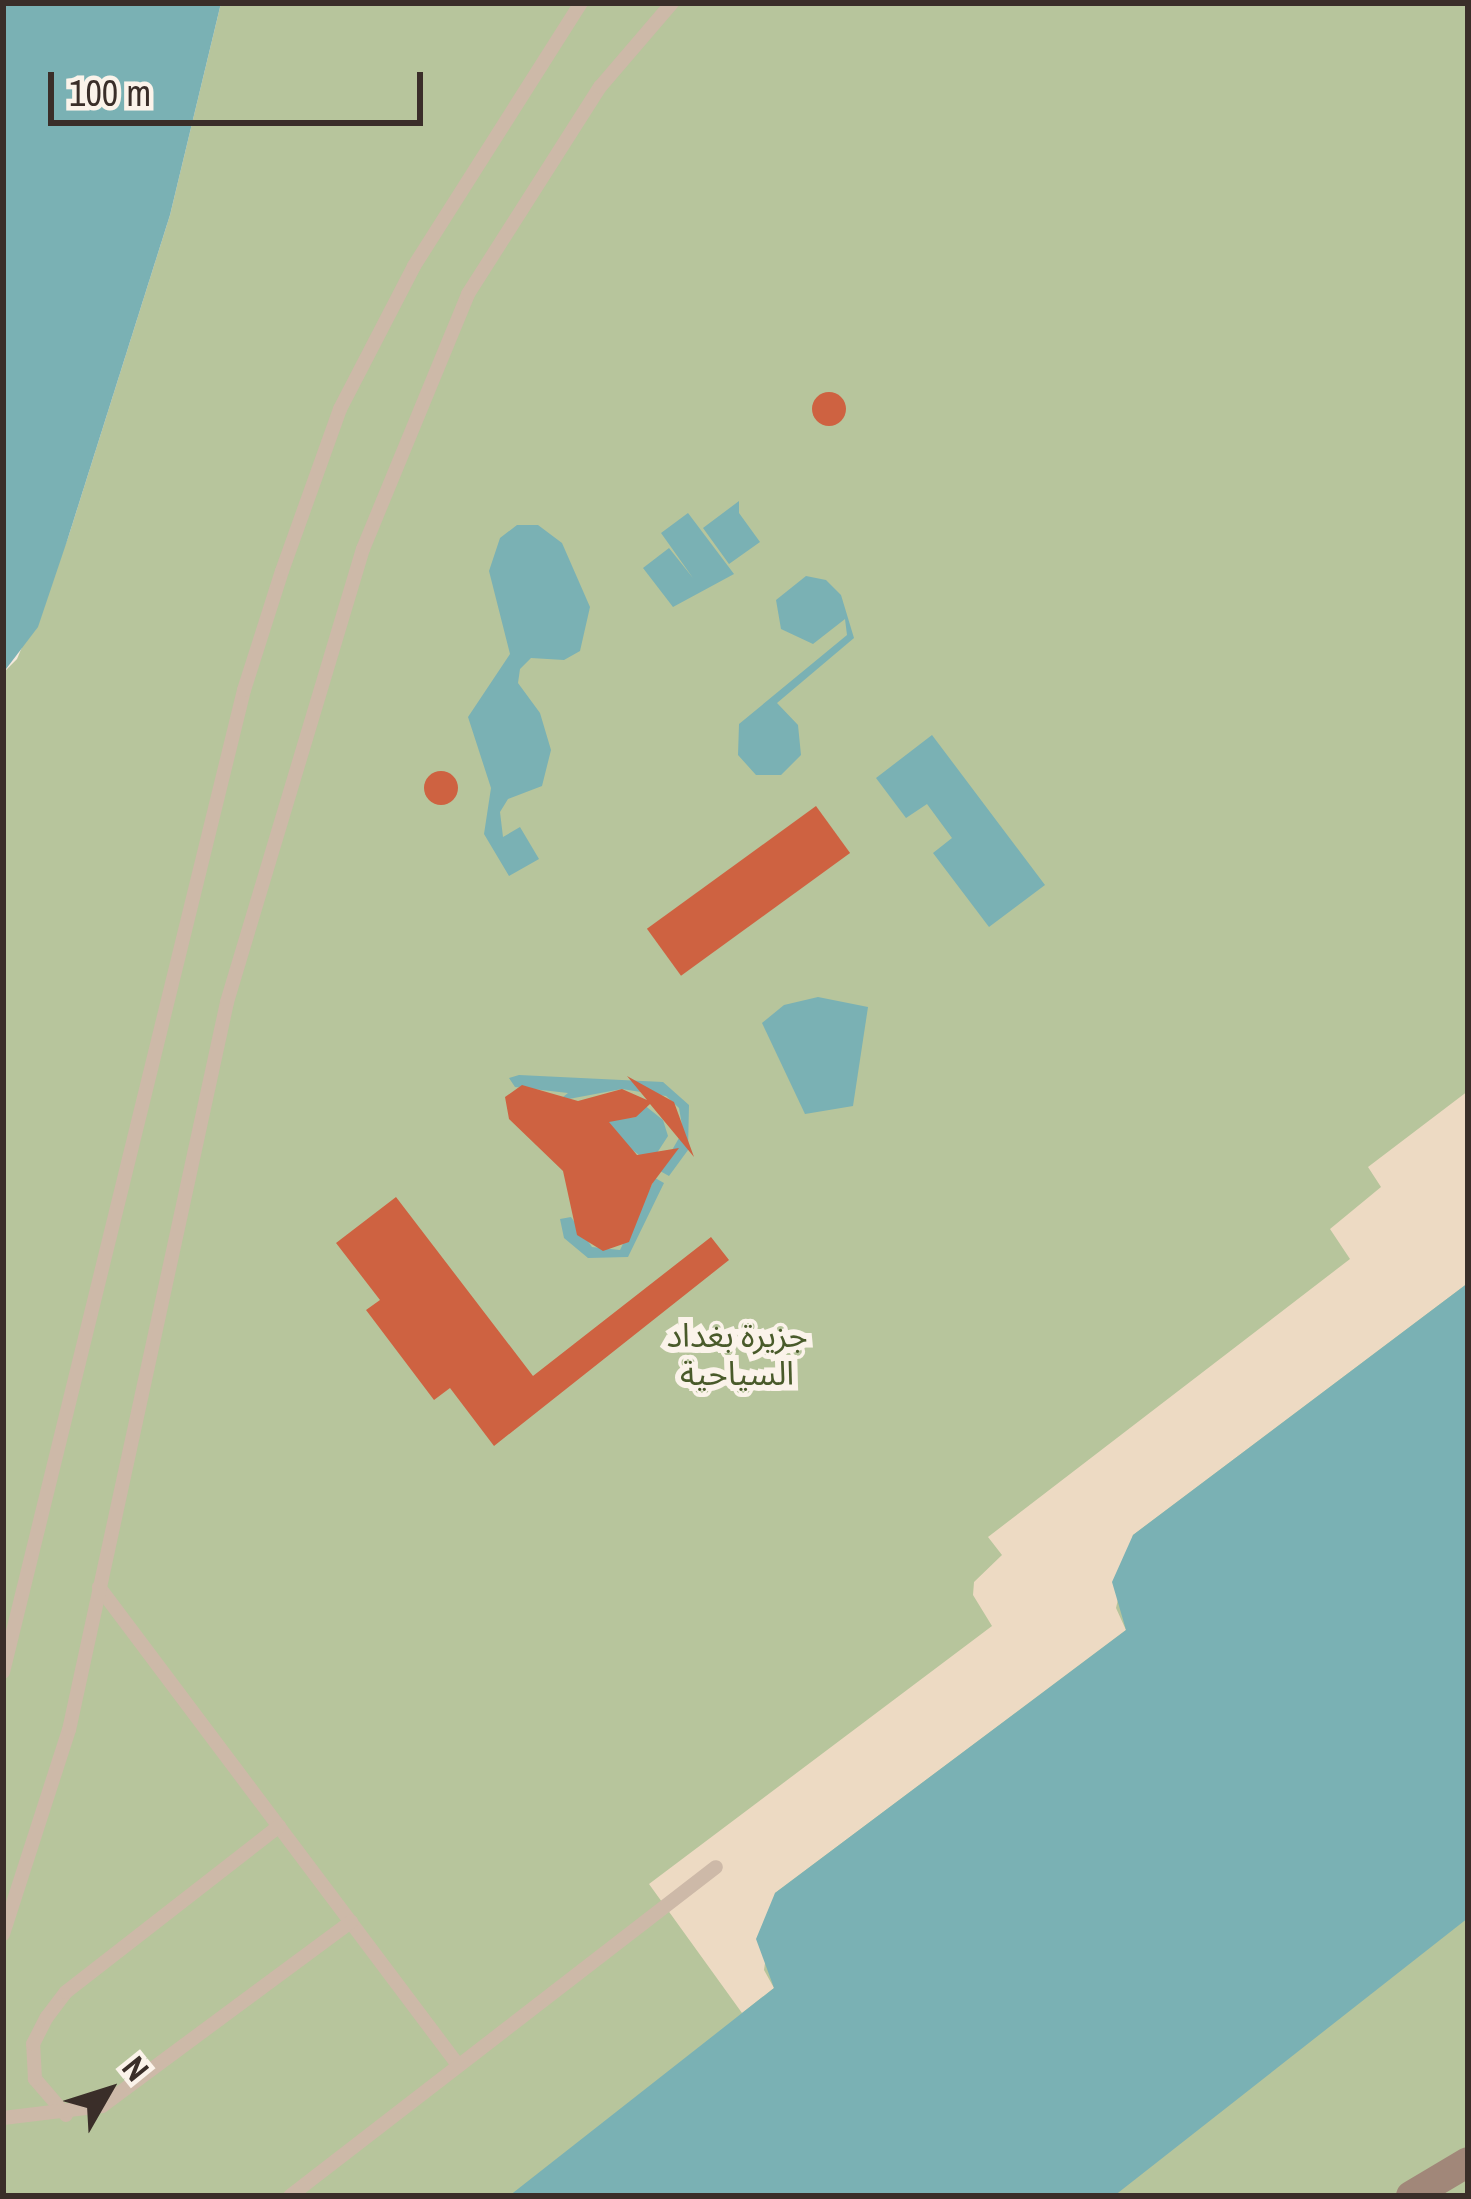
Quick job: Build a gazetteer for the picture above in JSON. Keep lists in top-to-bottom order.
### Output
{
  "parks": ["جزيرة بغداد السياحية"],
  "scale_bar": "100 m",
  "north": "top right"
}
